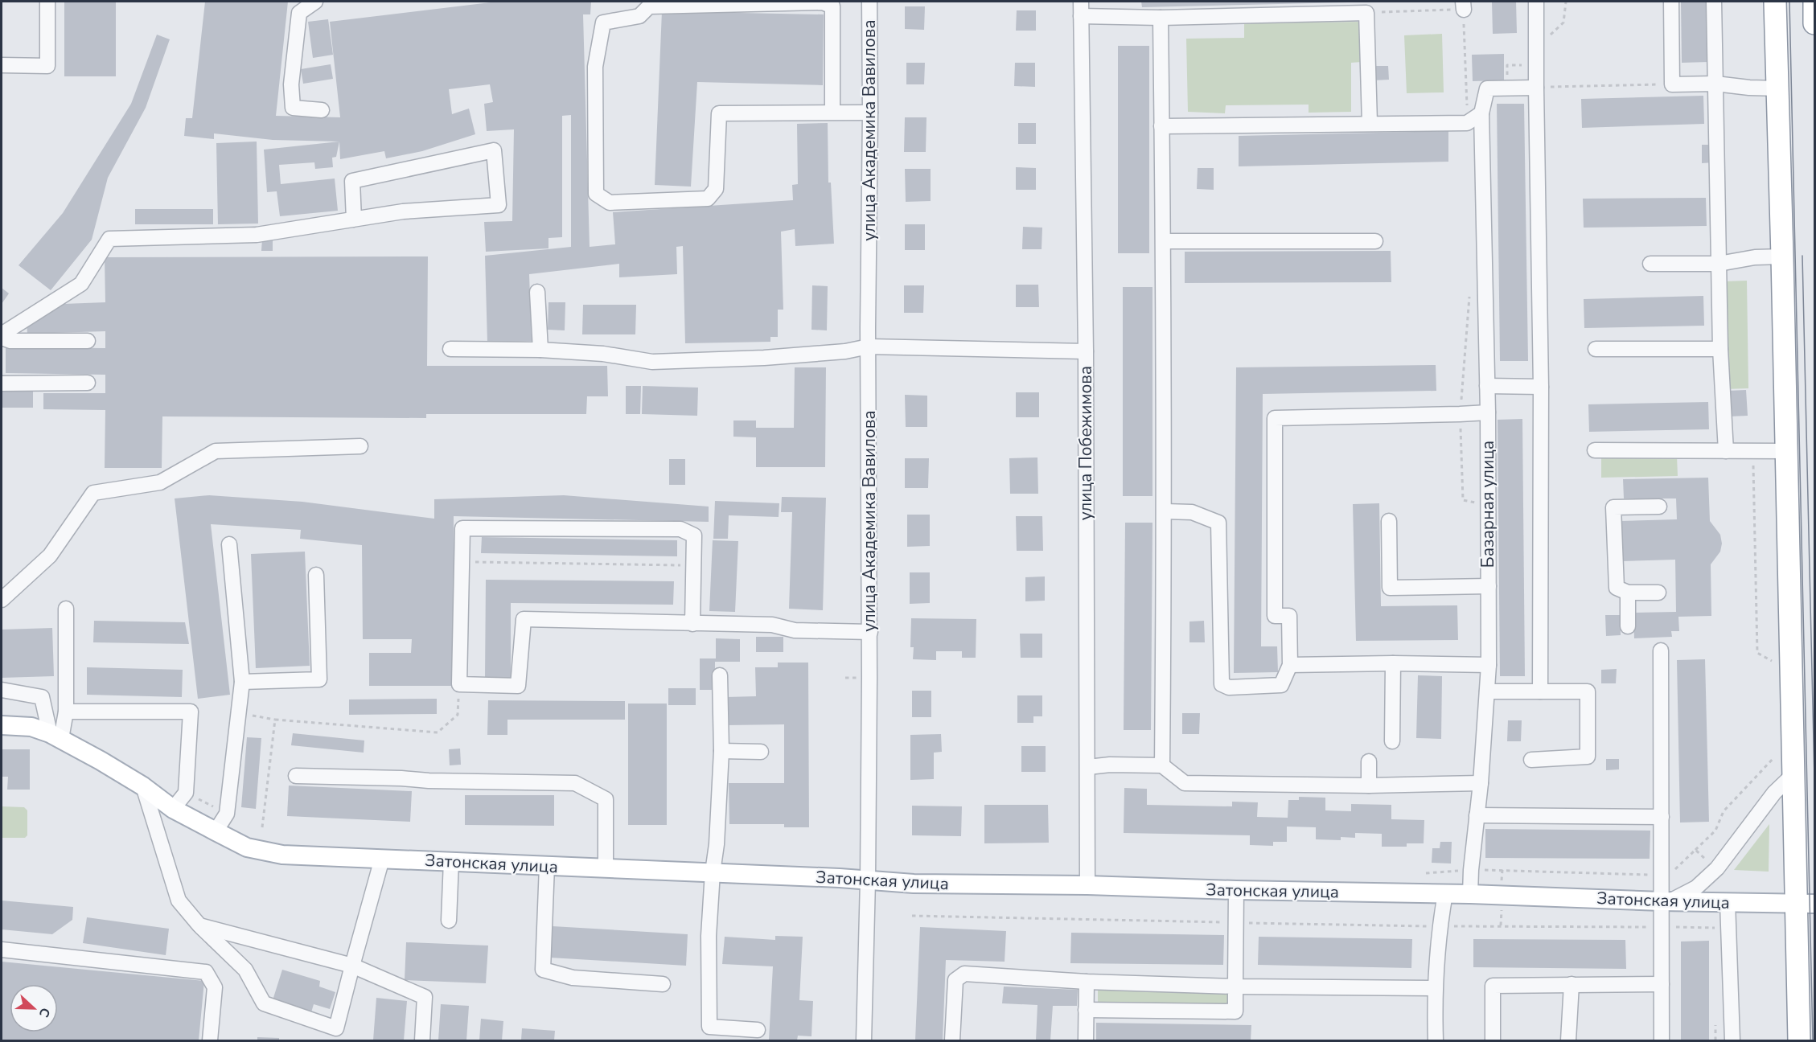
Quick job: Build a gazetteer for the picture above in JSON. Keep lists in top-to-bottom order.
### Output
{
  "streets": {
    "main road": ["Затонская улица"],
    "street": ["улица Академика Вавилова", "улица Побежимова", "Базарная улица"]
  },
  "crossings": [
    ["улица Академика Вавилова", "Затонская улица"],
    ["улица Побежимова", "Затонская улица"],
    ["Базарная улица", "Затонская улица"]
  ],
  "north": "right"
}
